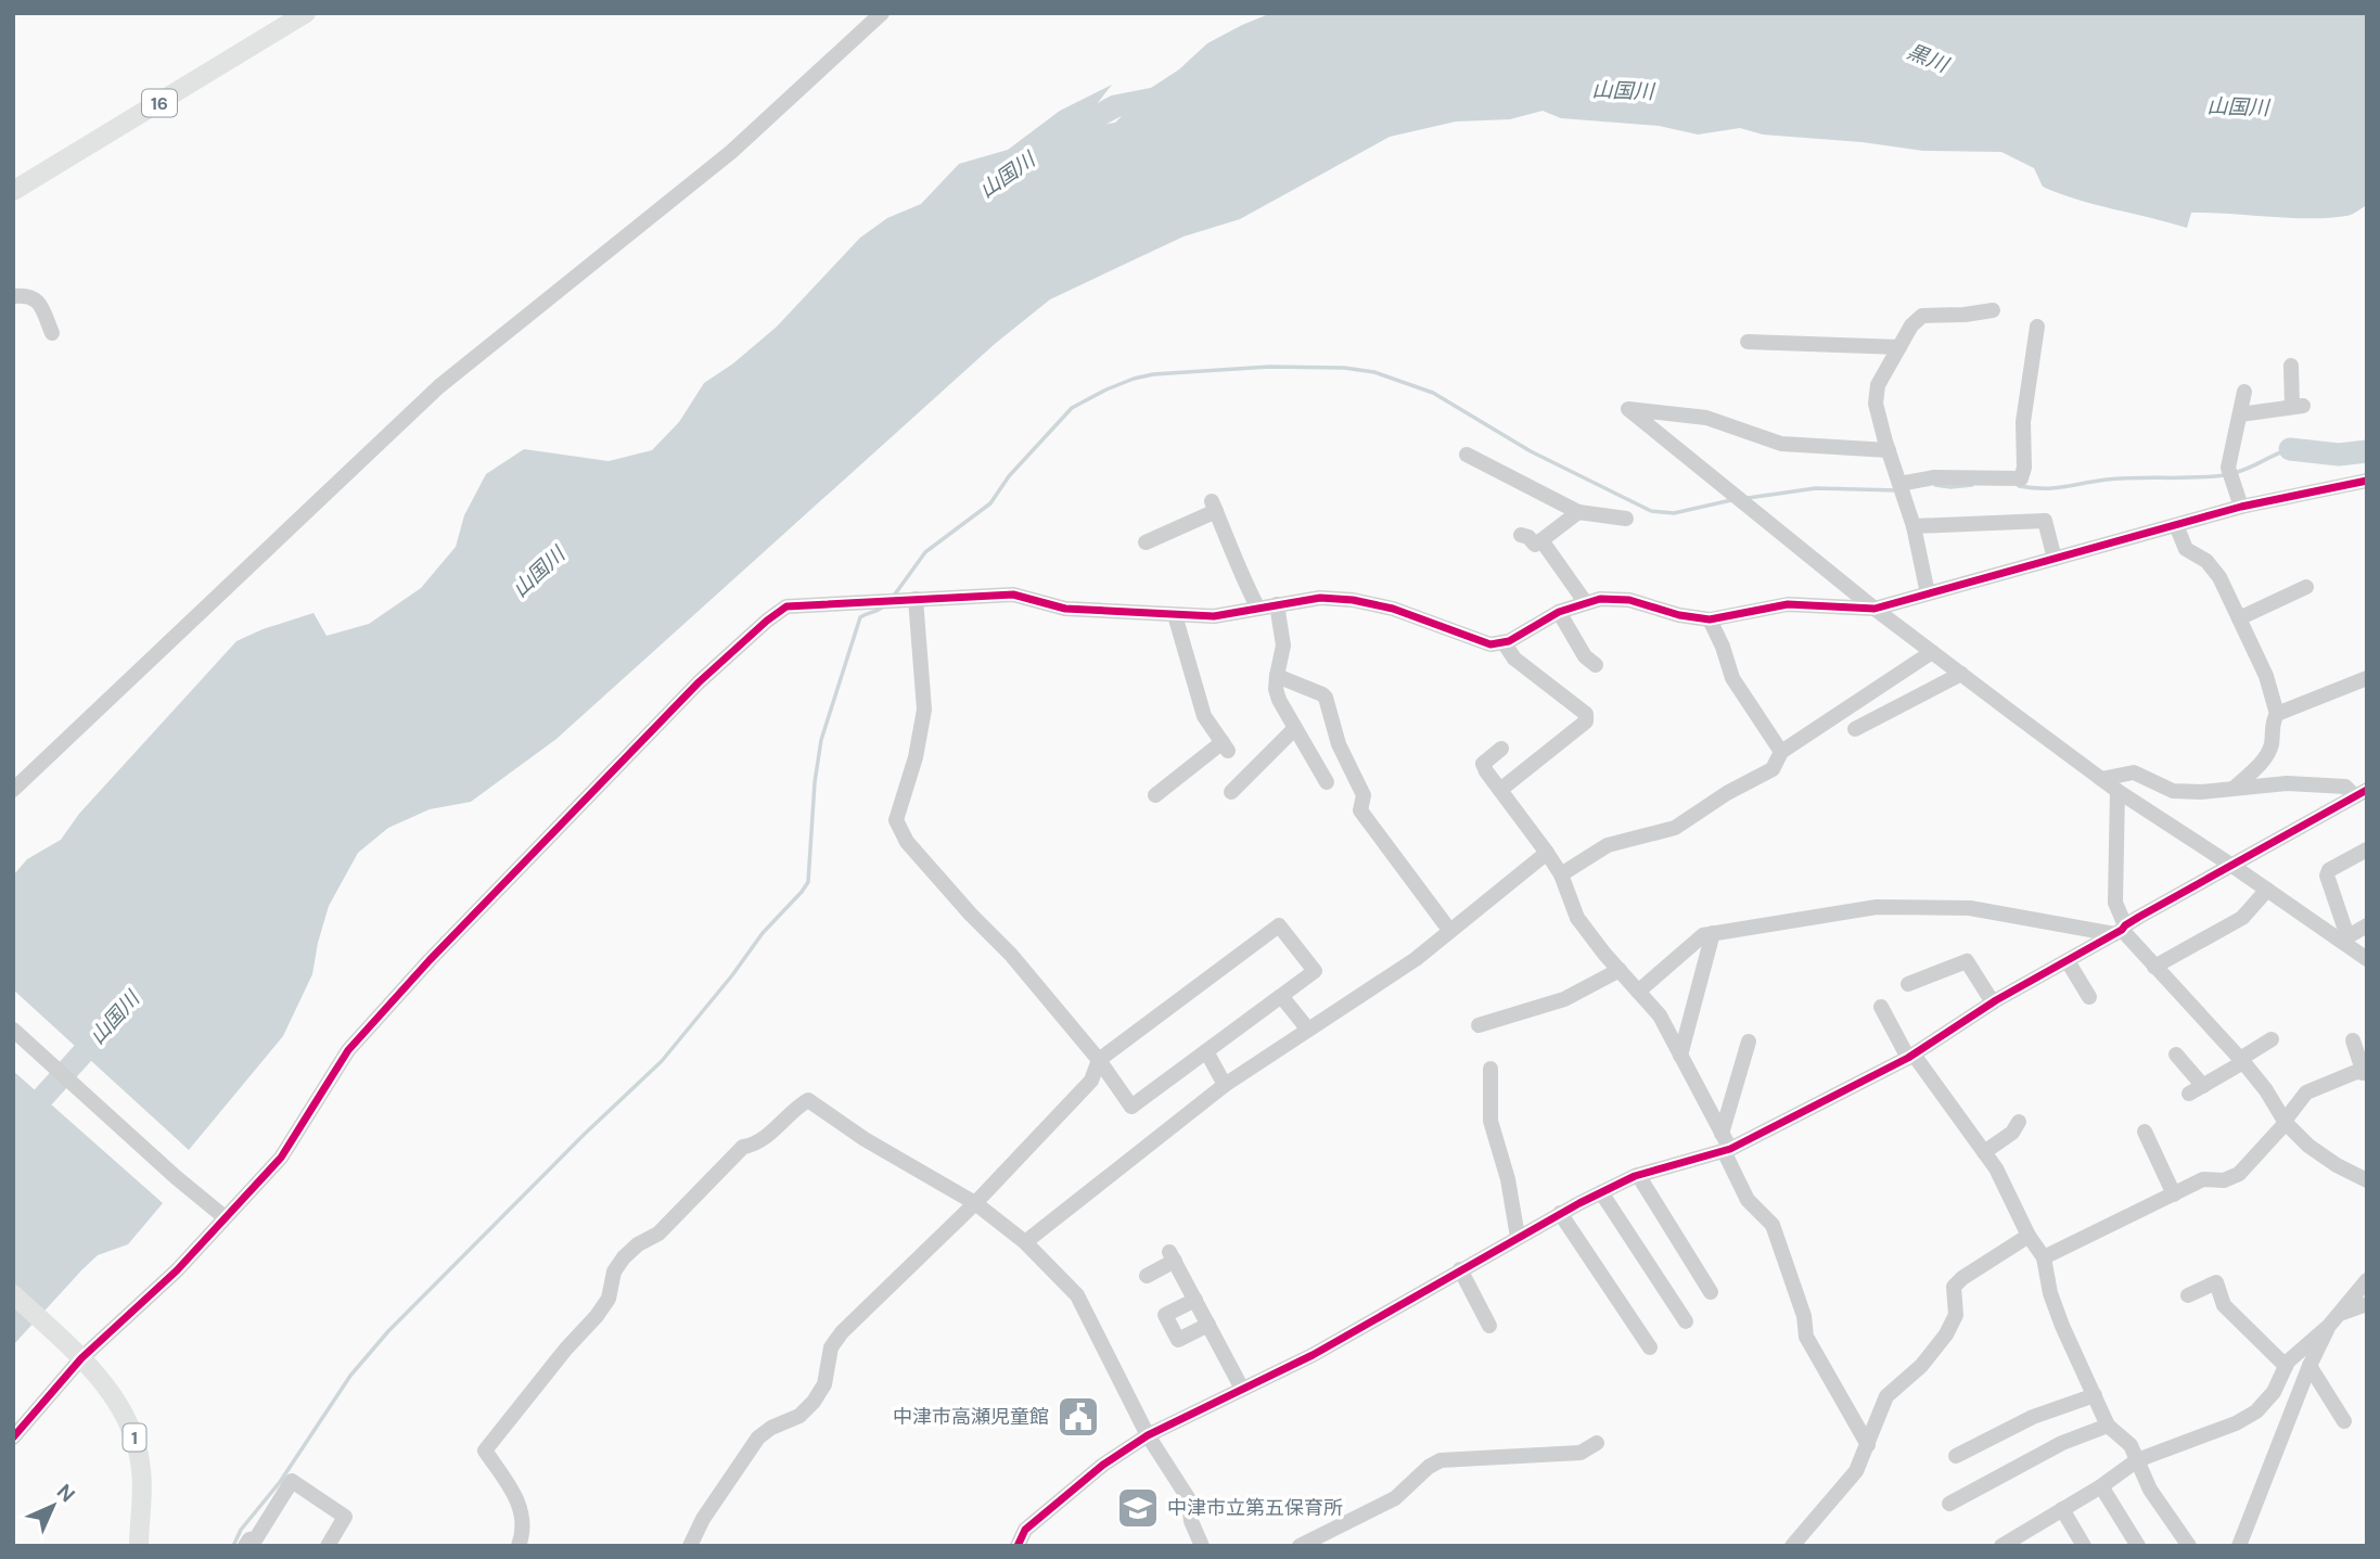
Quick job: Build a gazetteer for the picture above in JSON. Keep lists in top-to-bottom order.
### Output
{
  "streets": {
    "main road": ["16", "1"]
  },
  "water": ["黒川", "山国川"],
  "places": {
    "public building": ["中津市高瀬児童館"],
    "school or university": ["中津市立第五保育所"]
  },
  "north": "top right"
}
